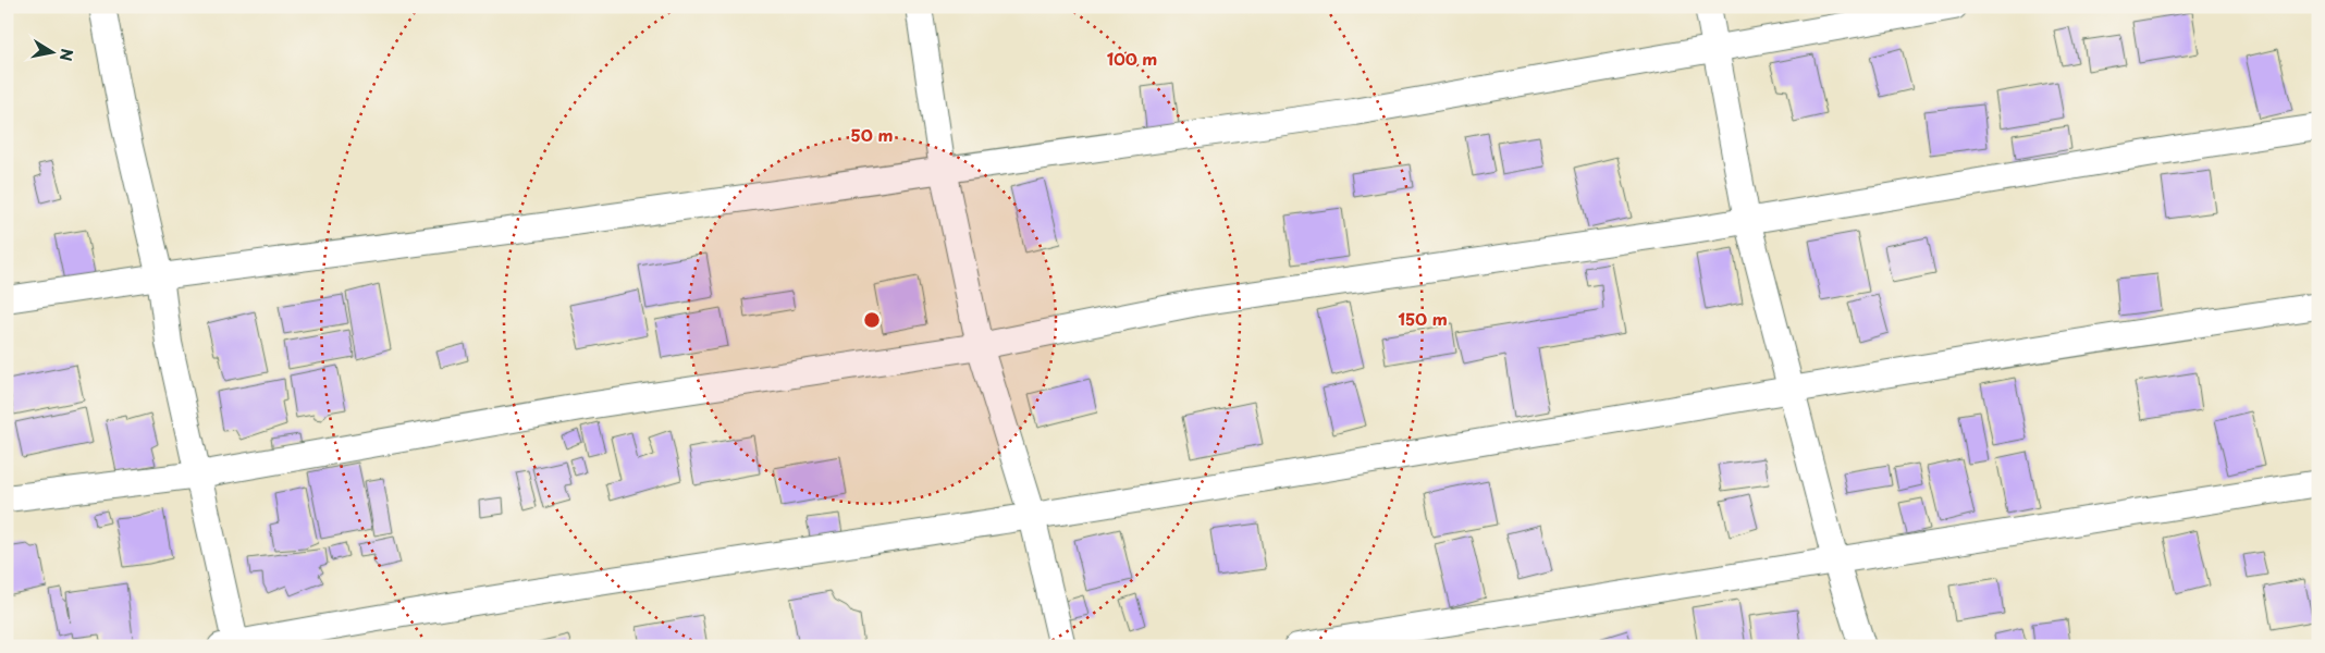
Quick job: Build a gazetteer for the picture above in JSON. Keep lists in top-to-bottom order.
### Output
{
  "north": "right",
  "rings": ["100 m", "50 m", "150 m"]
}
